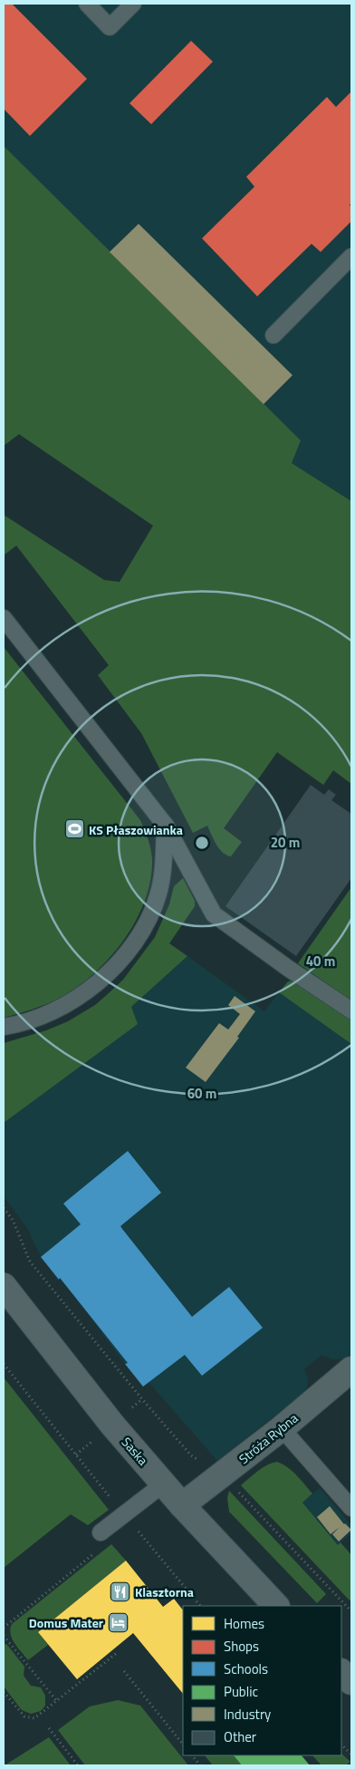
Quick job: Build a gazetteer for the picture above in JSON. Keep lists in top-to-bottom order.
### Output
{
  "streets": {
    "street": ["Stróża Rybna", "Saska"]
  },
  "crossings": [
    ["Stróża Rybna", "Saska"]
  ],
  "places": {
    "sports": ["KS Płaszowianka"],
    "restaurant": ["Klasztorna"],
    "hotel": ["Domus Mater"]
  },
  "legend": [
    "Homes",
    "Shops",
    "Schools",
    "Public",
    "Industry",
    "Other"
  ],
  "rings": ["20 m", "40 m", "60 m"]
}
